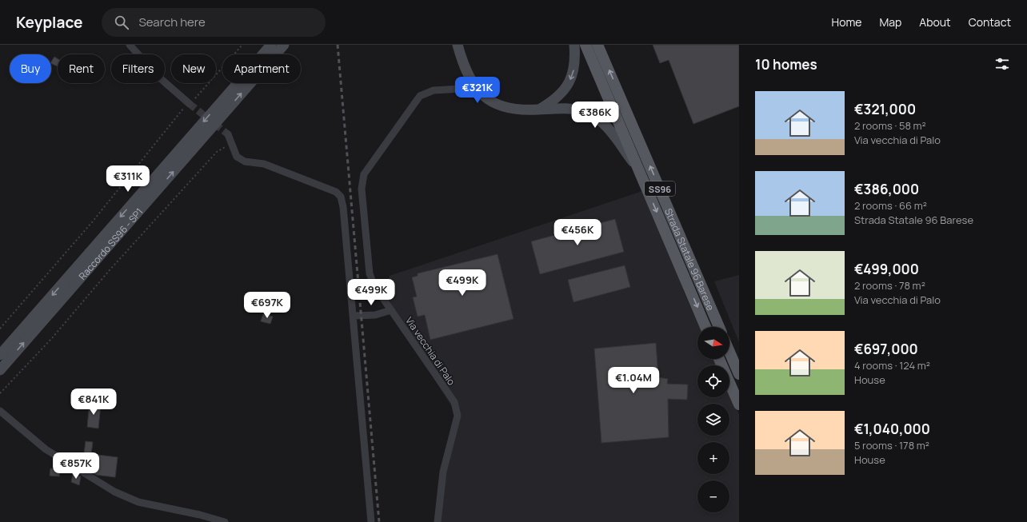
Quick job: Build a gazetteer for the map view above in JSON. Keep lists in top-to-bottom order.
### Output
{
  "streets": {
    "main road": ["SS96", "Raccordo SS96 - SP1", "Strada Statale 96 Barese"],
    "street": ["Via vecchia di Palo"]
  },
  "north": "right",
  "page": {
    "header": "Keyplace",
    "search": "Search here",
    "nav": [
      "Home",
      "Map",
      "About",
      "Contact"
    ],
    "heading": "10 homes",
    "chip": [
      "Buy",
      "Rent",
      "Filters",
      "New",
      "Apartment"
    ],
    "price": [
      "€321K",
      "€386K",
      "€311K",
      "€456K",
      "€499K",
      "€499K",
      "€697K",
      "€1.04M",
      "€841K",
      "€857K"
    ],
    "list": [
      {
        "name": "€321,000",
        "note": "2 rooms · 58 m² · Via vecchia di Palo"
      },
      {
        "name": "€386,000",
        "note": "2 rooms · 66 m² · Strada Statale 96 Barese"
      },
      {
        "name": "€499,000",
        "note": "2 rooms · 78 m² · Via vecchia di Palo"
      },
      {
        "name": "€697,000",
        "note": "4 rooms · 124 m² · House"
      },
      {
        "name": "€1,040,000",
        "note": "5 rooms · 178 m² · House"
      }
    ],
    "map_buttons": ["+", "−"]
  }
}
